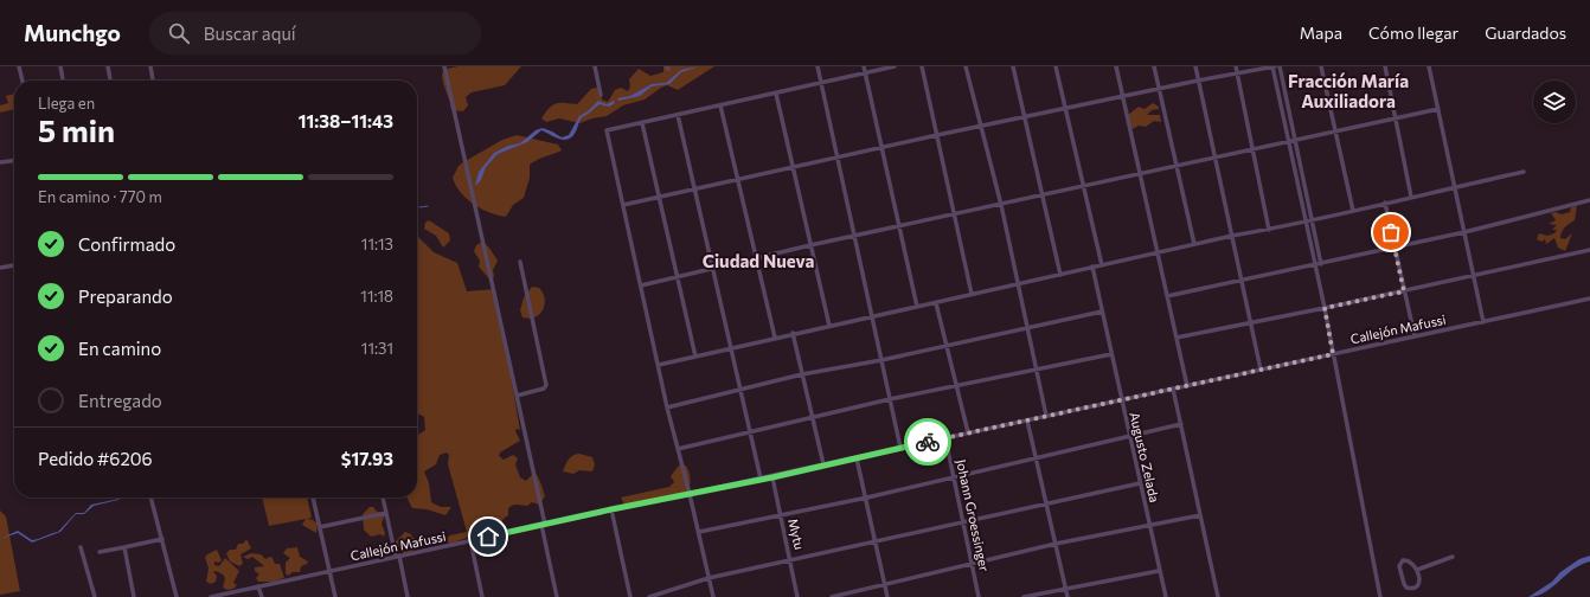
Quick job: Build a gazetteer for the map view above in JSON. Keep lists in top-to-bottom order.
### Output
{
  "streets": {
    "street": [
      "Callejón Mafussi",
      "Augusto Zelada",
      "Johann Groessinger",
      "Mytu"
    ]
  },
  "crossings": [
    ["Callejón Mafussi", "Augusto Zelada"],
    ["Callejón Mafussi", "Johann Groessinger"],
    ["Callejón Mafussi", "Mytu"]
  ],
  "districts": ["Fracción María Auxiliadora", "Ciudad Nueva"],
  "page": {
    "header": "Munchgo",
    "search": "Buscar aquí",
    "nav": ["Mapa", "Cómo llegar", "Guardados"],
    "heading": ["5 min", "Llega en", "11:38–11:43"],
    "panel": ["Pedido #6206", "$17.93"],
    "bar": "En camino · 770 m",
    "list": [
      ["Confirmado", "11:13"],
      ["Preparando", "11:18"],
      ["En camino", "11:31"],
      "Entregado"
    ]
  }
}
